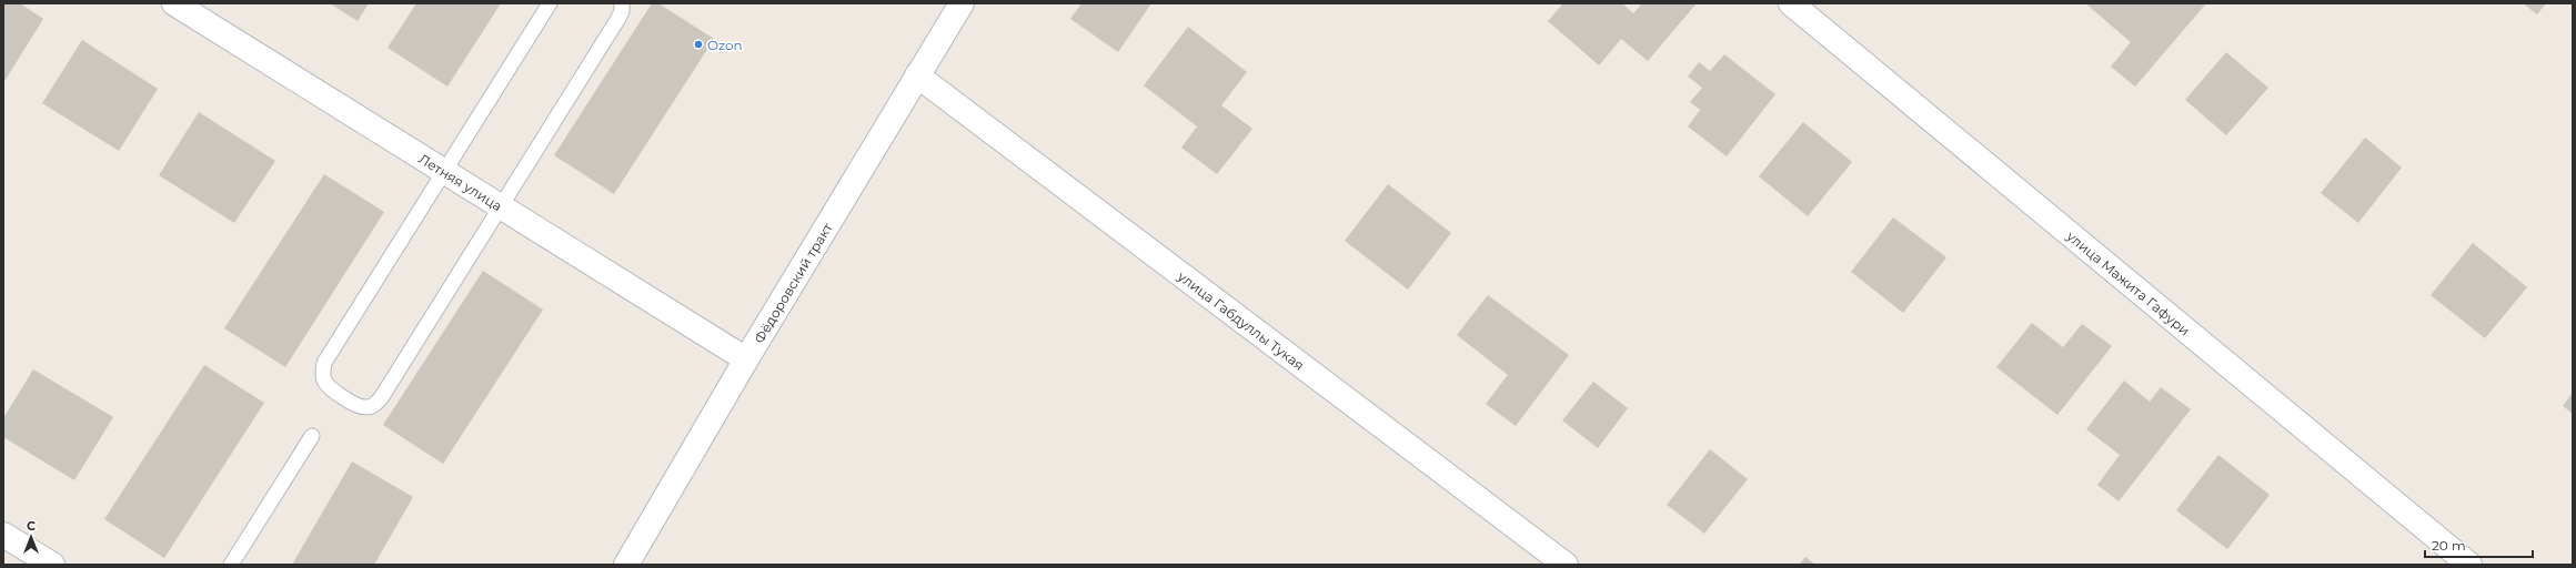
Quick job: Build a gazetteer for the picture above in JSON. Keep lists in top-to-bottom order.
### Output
{
  "streets": {
    "street": [
      "Летняя улица",
      "Фёдоровский тракт",
      "улица Мажита Гафури",
      "улица Габдуллы Тукая"
    ]
  },
  "crossings": [
    ["Летняя улица", "Фёдоровский тракт"],
    ["Фёдоровский тракт", "улица Габдуллы Тукая"]
  ],
  "places": ["Ozon"],
  "scale_bar": "20 m",
  "north": "top"
}
